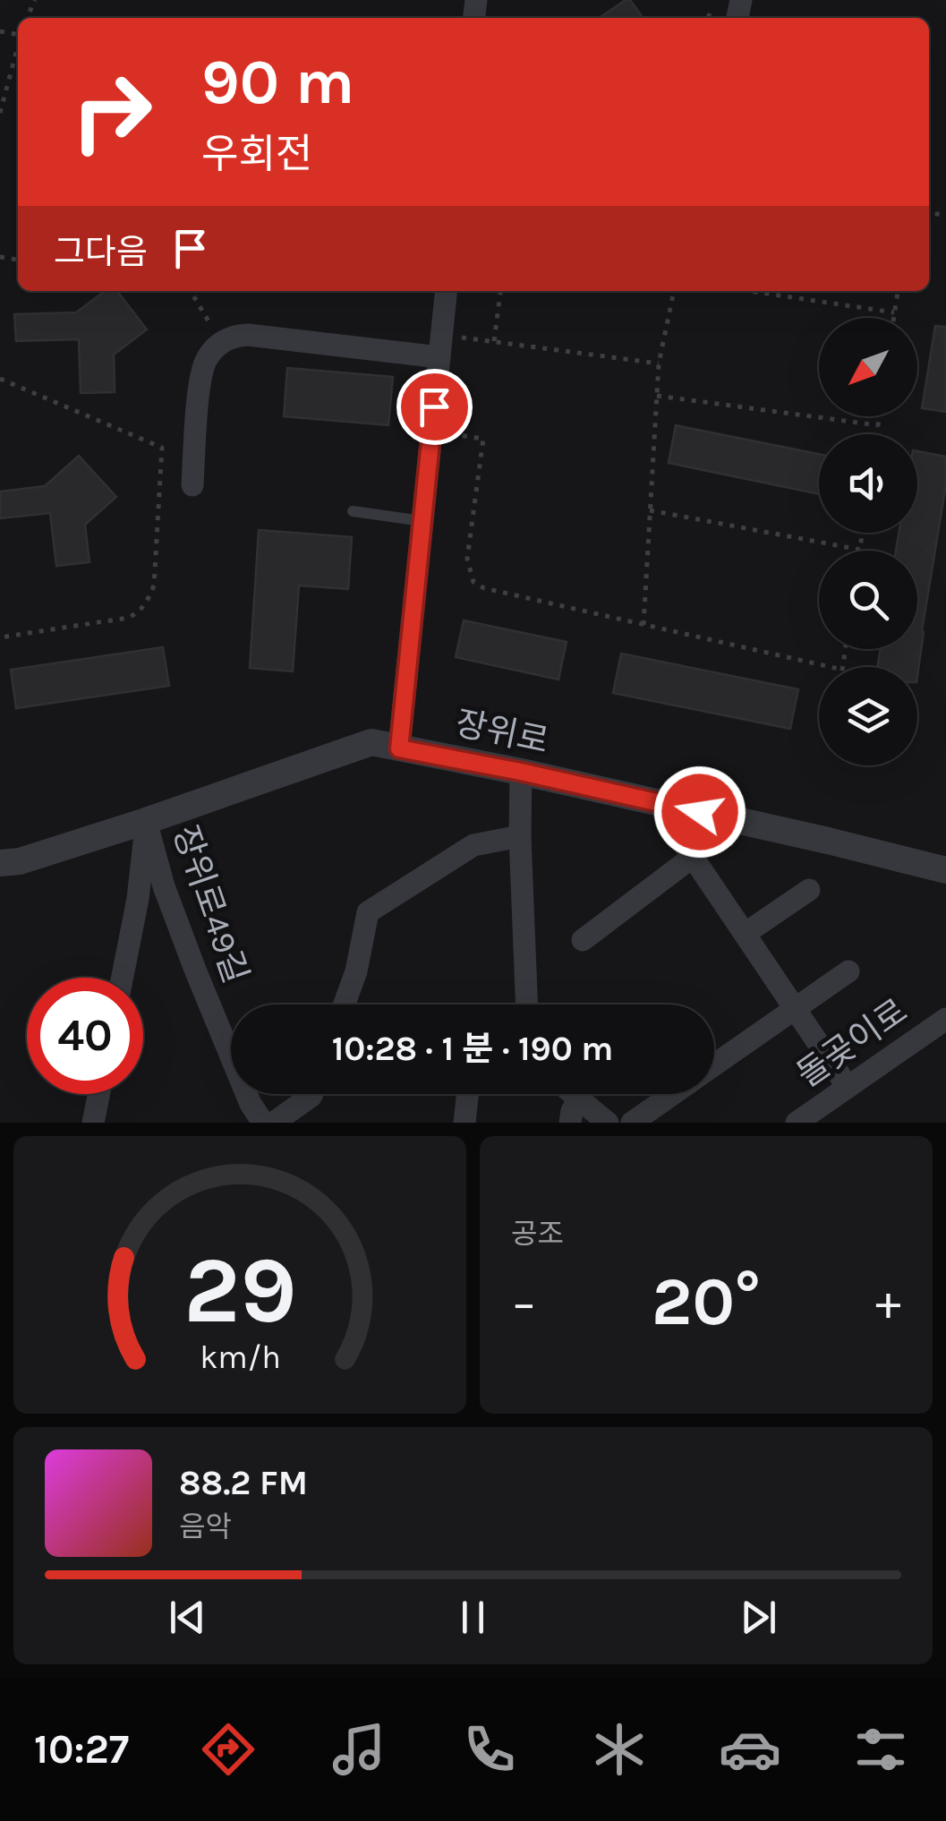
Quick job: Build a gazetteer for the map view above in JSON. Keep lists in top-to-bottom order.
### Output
{
  "streets": {
    "street": ["장위로", "장위로49길", "돌곶이로"]
  },
  "crossings": [
    ["장위로", "장위로49길"]
  ],
  "north": "bottom left",
  "page": {
    "turn": ["90 m", "우회전"],
    "then": "그다음",
    "limit": "40",
    "trip": "10:28 · 1 분 · 190 m",
    "tile": "공조",
    "heat": ["−", "20°", "+"],
    "song": ["88.2 FM", "음악"],
    "tabs": "10:27",
    "gauge": ["29", "km/h"]
  }
}
